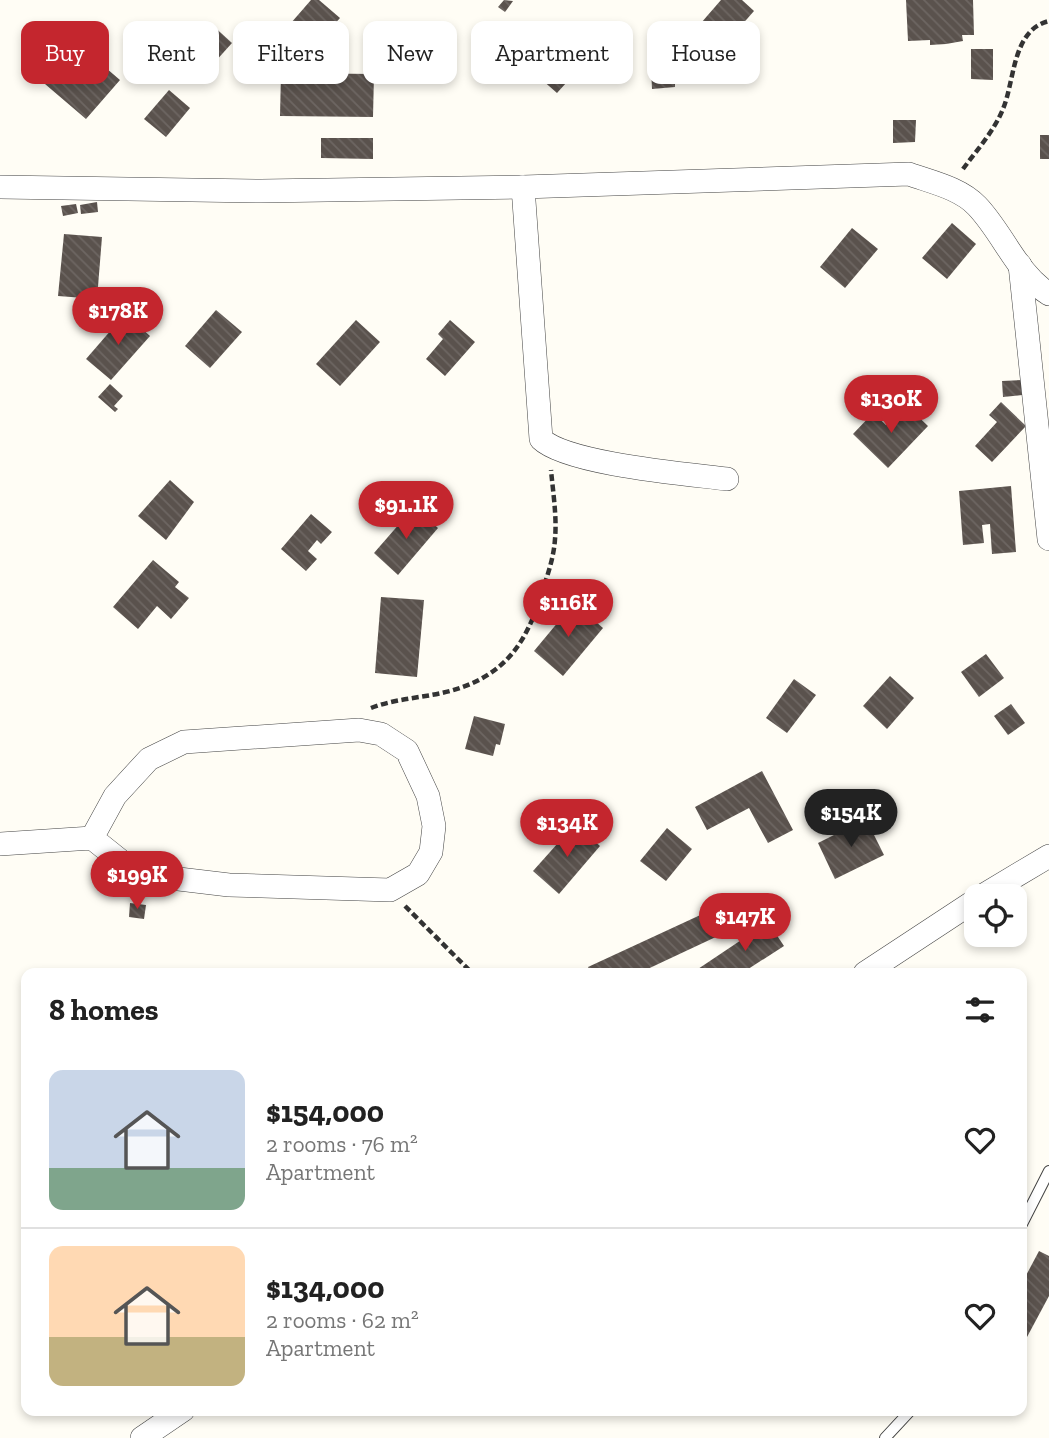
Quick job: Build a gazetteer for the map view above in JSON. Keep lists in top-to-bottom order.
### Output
{
  "page": {
    "chip": [
      "Buy",
      "Rent",
      "Filters",
      "New",
      "Apartment",
      "House"
    ],
    "price": [
      "$178K",
      "$130K",
      "$91.1K",
      "$116K",
      "$154K",
      "$134K",
      "$199K",
      "$147K"
    ],
    "heading": "8 homes",
    "list": [
      {
        "name": "$154,000",
        "note": "2 rooms · 76 m² · Apartment"
      },
      {
        "name": "$134,000",
        "note": "2 rooms · 62 m² · Apartment"
      }
    ]
  }
}
